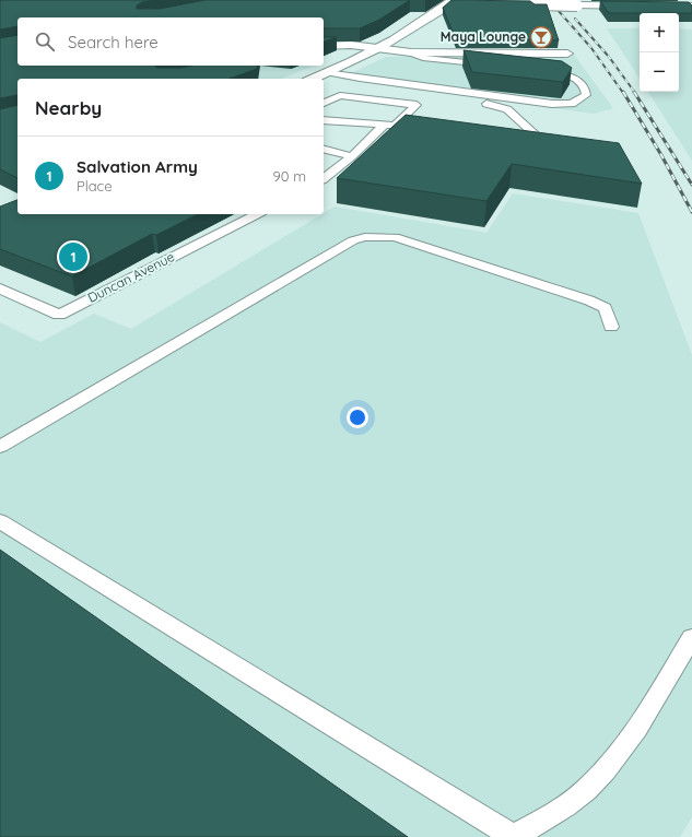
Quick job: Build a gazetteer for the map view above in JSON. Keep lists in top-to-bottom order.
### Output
{
  "streets": {
    "lane": ["Duncan Avenue"]
  },
  "places": {
    "bar": ["Maya Lounge"]
  },
  "page": {
    "map_buttons": ["+", "−"],
    "search": "Search here",
    "heading": "Nearby",
    "list": [
      {
        "mark": "1",
        "name": "Salvation Army",
        "note": "Place",
        "value": "90 m"
      }
    ],
    "pins": "1"
  }
}
